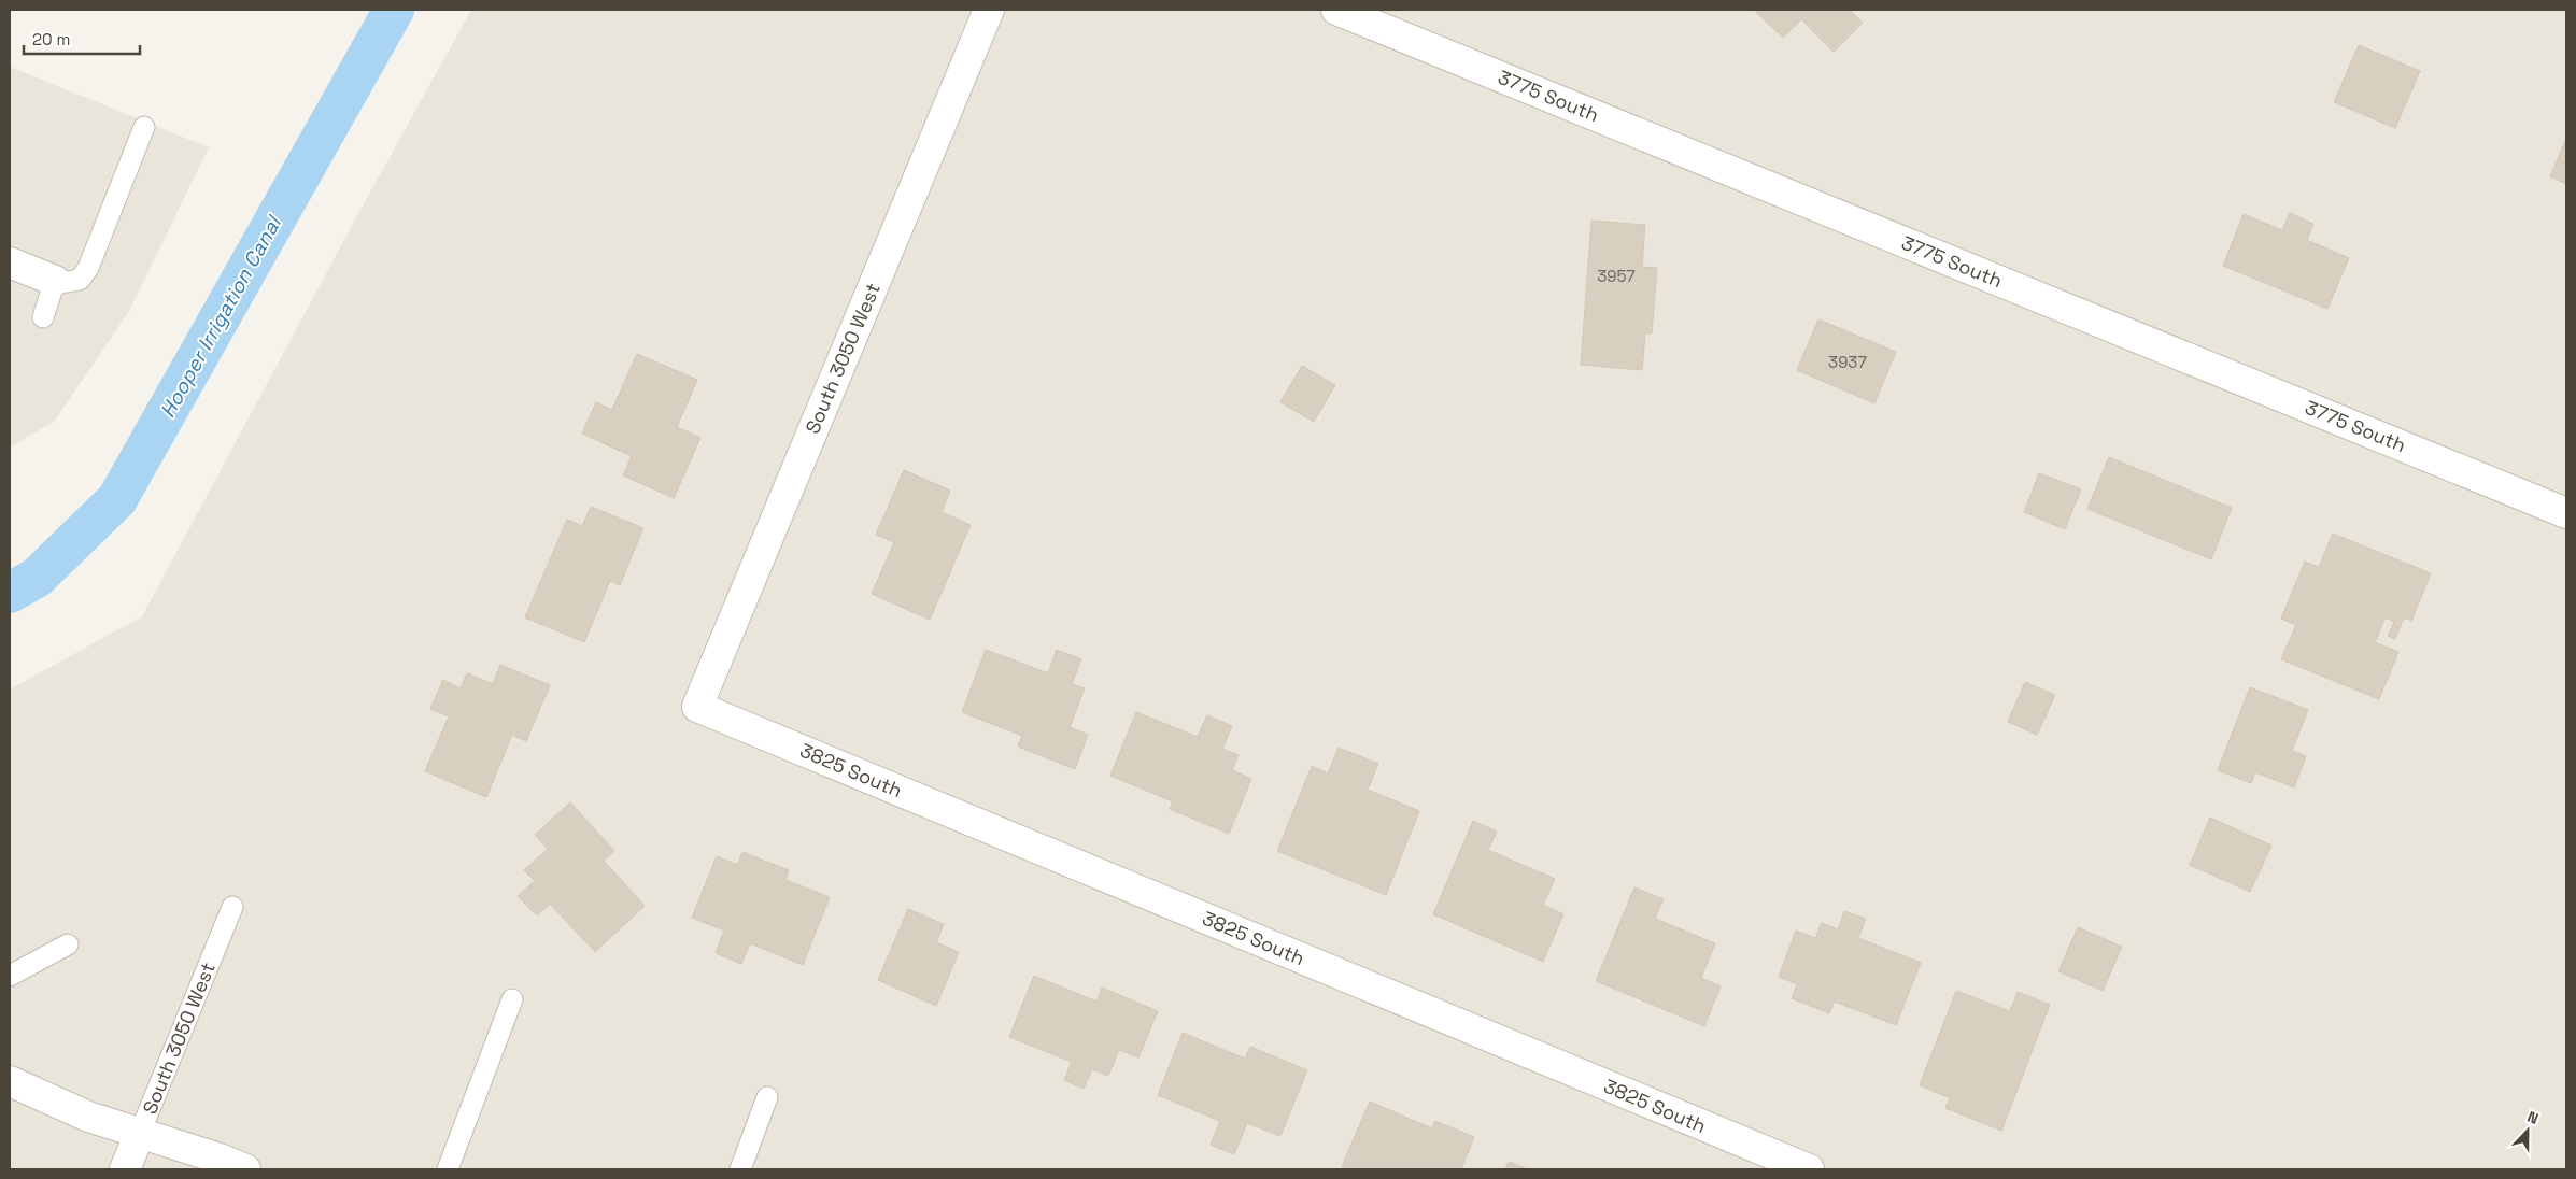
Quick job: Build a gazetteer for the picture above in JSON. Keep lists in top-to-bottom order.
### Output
{
  "streets": {
    "street": ["3775 South", "South 3050 West", "3825 South"]
  },
  "crossings": [
    ["South 3050 West", "3825 South"]
  ],
  "water": ["Hooper Irrigation Canal"],
  "house_numbers": ["3957", "3937"],
  "scale_bar": "20 m",
  "north": "top"
}
